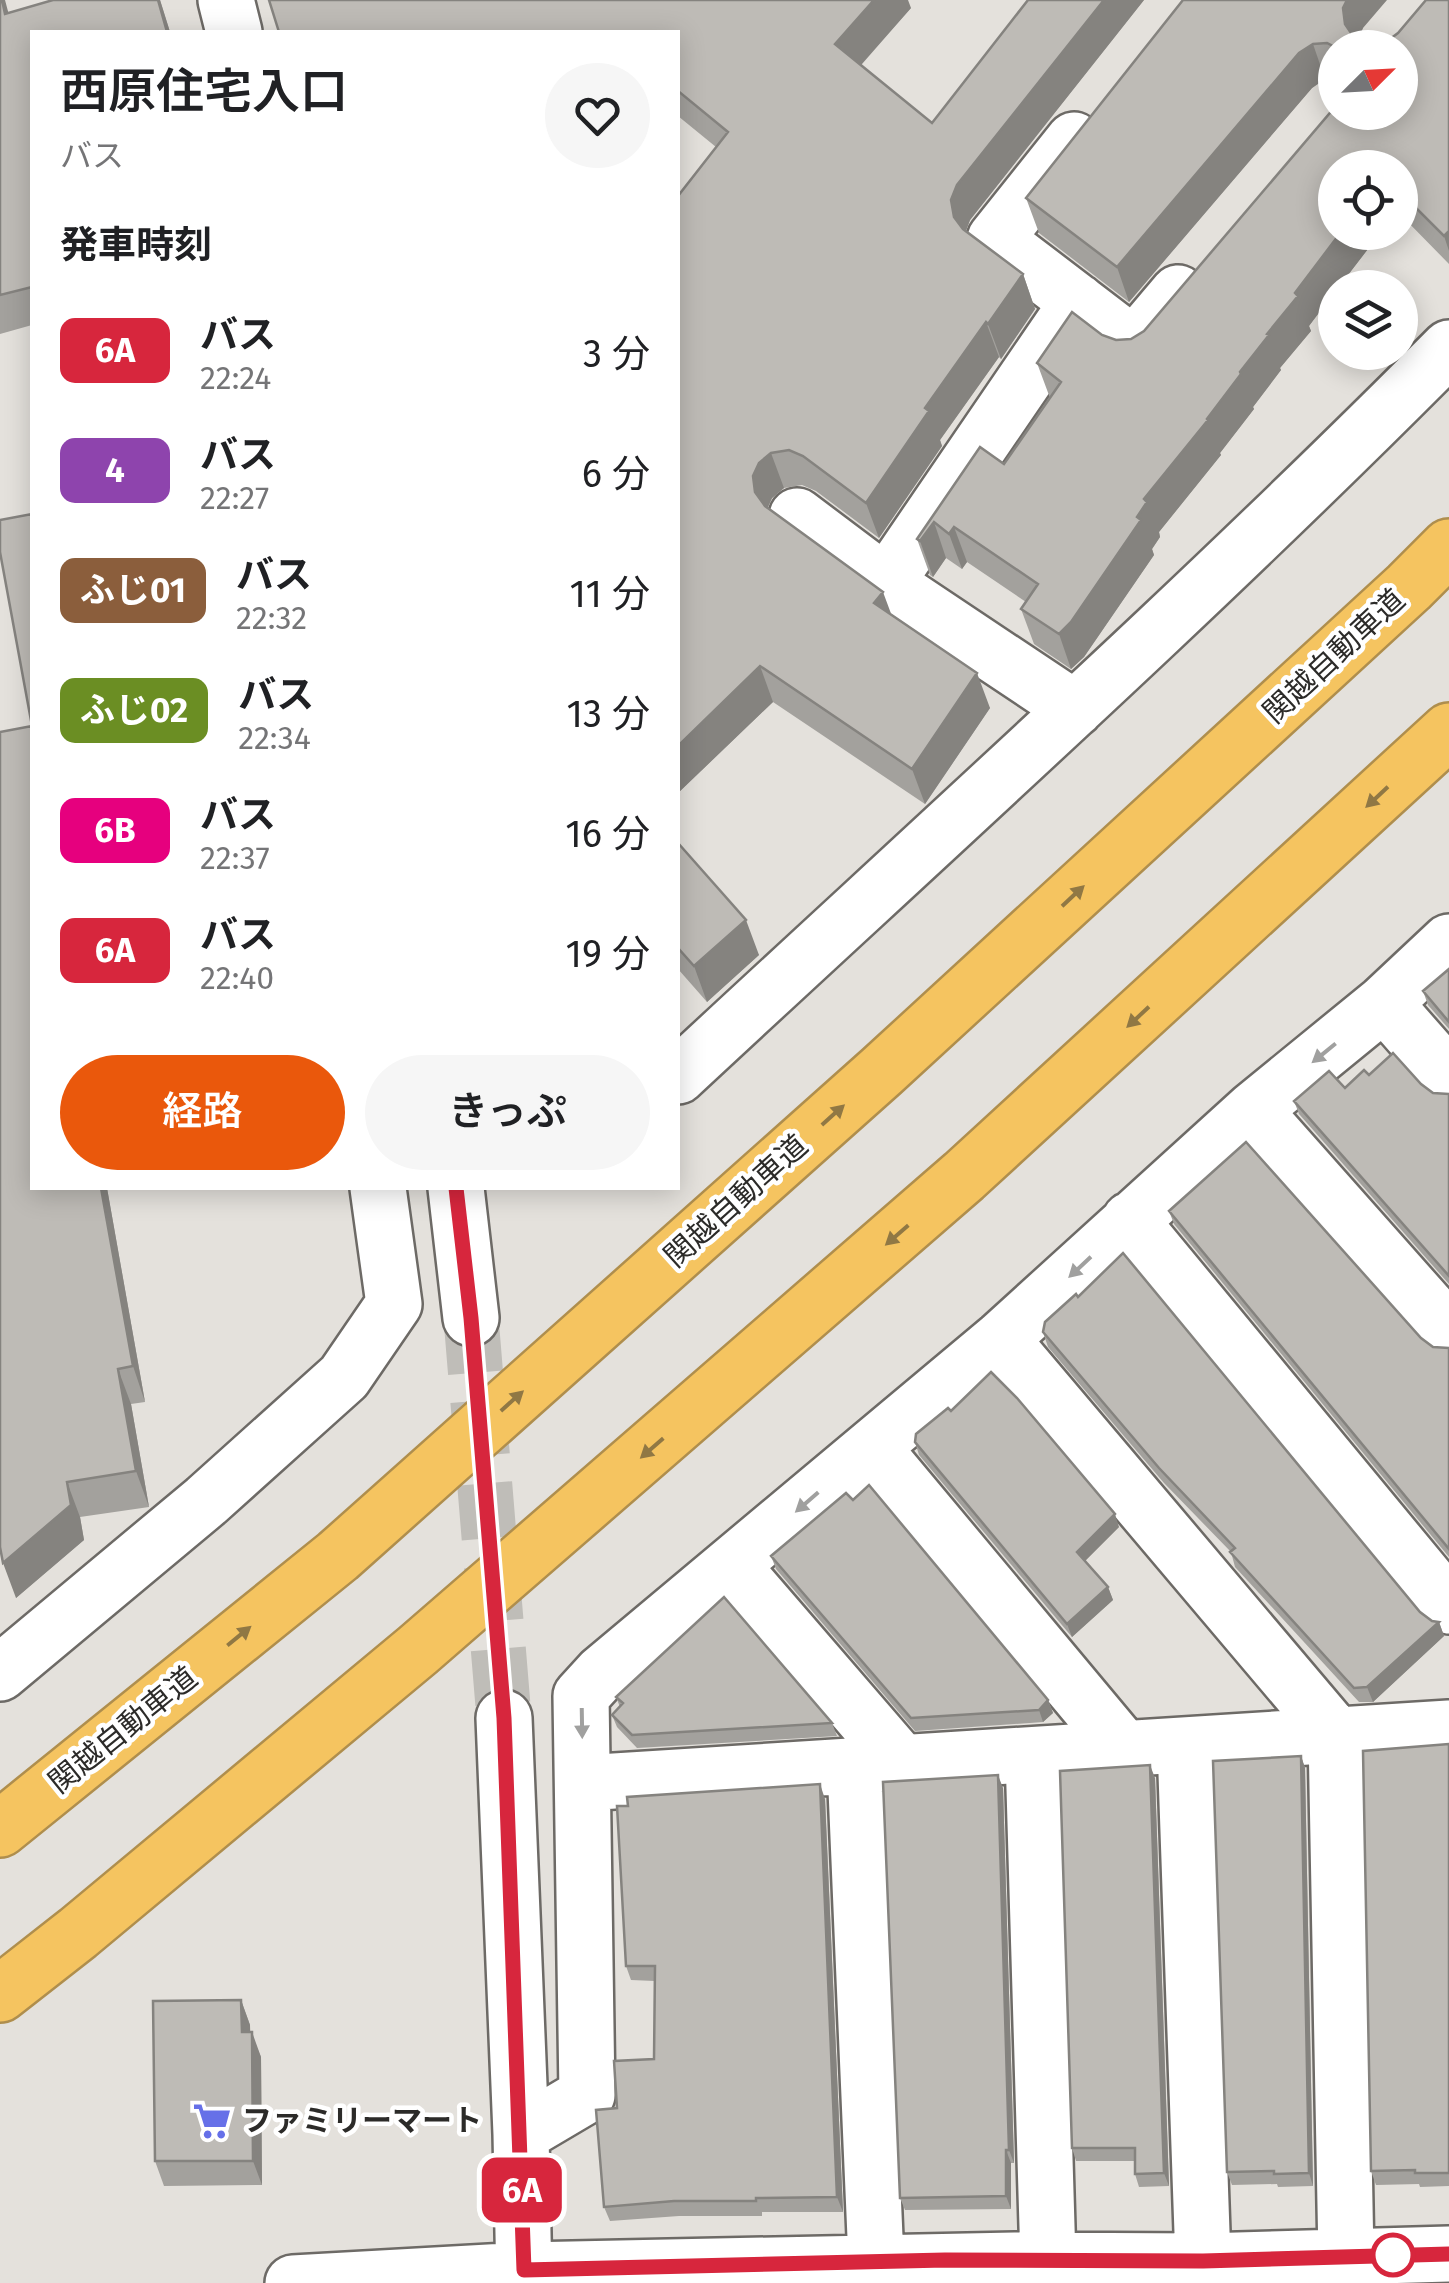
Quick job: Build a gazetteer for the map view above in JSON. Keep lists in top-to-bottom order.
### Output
{
  "streets": {
    "highway": ["関越自動車道"]
  },
  "places": {
    "supermarket": ["ファミリーマート"]
  },
  "lines": ["bus line 6A"],
  "north": "top right",
  "page": {
    "on_map": "6A",
    "heading": [
      ["西原住宅入口", "バス"],
      "発車時刻"
    ],
    "list": [
      {
        "mark": "6A",
        "name": "バス",
        "note": "22:24",
        "value": "3 分"
      },
      {
        "mark": "4",
        "name": "バス",
        "note": "22:27",
        "value": "6 分"
      },
      {
        "mark": "ふじ01",
        "name": "バス",
        "note": "22:32",
        "value": "11 分"
      },
      {
        "mark": "ふじ02",
        "name": "バス",
        "note": "22:34",
        "value": "13 分"
      },
      {
        "mark": "6B",
        "name": "バス",
        "note": "22:37",
        "value": "16 分"
      },
      {
        "mark": "6A",
        "name": "バス",
        "note": "22:40",
        "value": "19 分"
      }
    ],
    "buttons": ["経路", "きっぷ"]
  }
}
